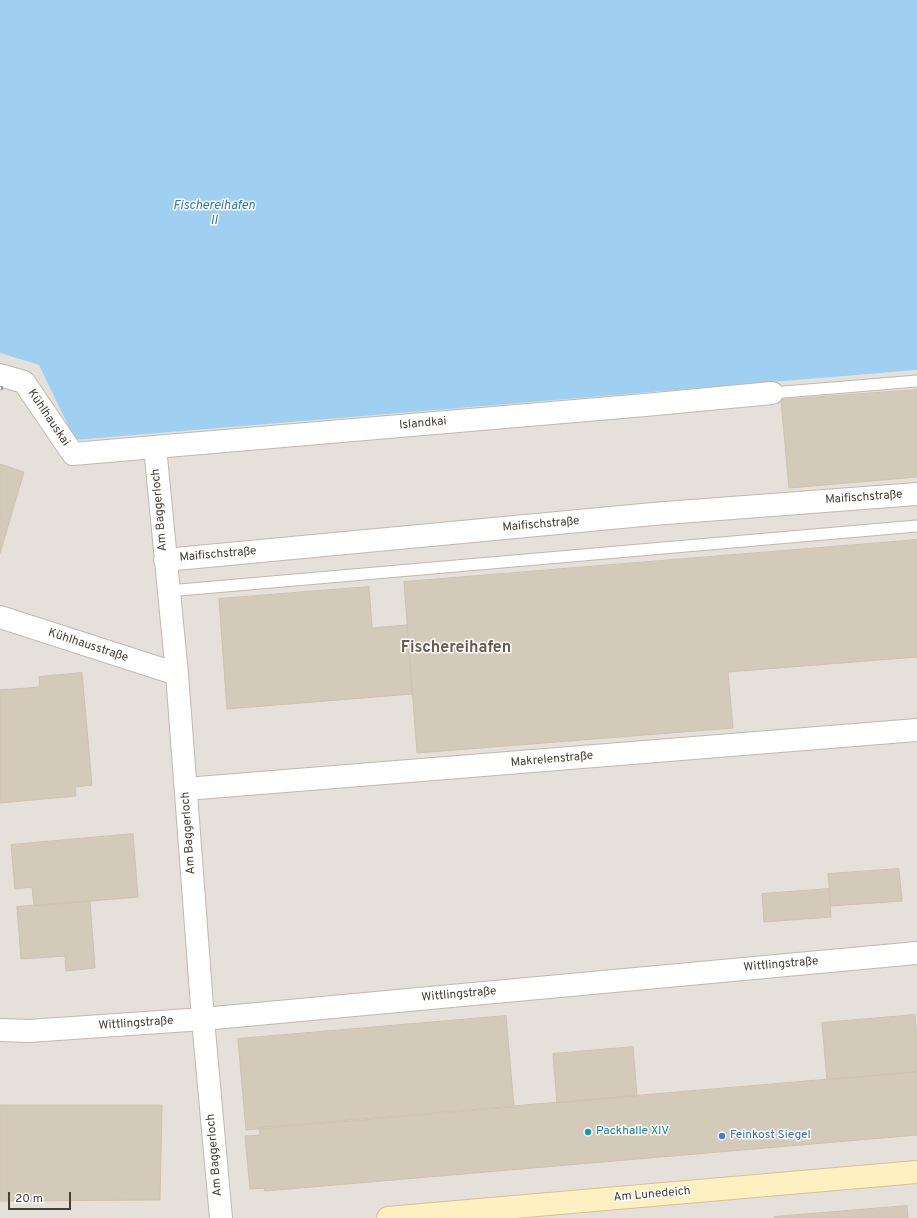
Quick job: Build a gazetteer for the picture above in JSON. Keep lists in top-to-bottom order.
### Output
{
  "streets": {
    "street": [
      "Kühlhauskai",
      "Islandkai",
      "Maifischstraße",
      "Am Baggerloch",
      "Kühlhausstraße",
      "Makrelenstraße",
      "Wittlingstraße",
      "Am Lunedeich"
    ]
  },
  "crossings": [
    ["Kühlhauskai", "Islandkai"],
    ["Islandkai", "Am Baggerloch"],
    ["Maifischstraße", "Am Baggerloch"],
    ["Am Baggerloch", "Kühlhausstraße"],
    ["Am Baggerloch", "Makrelenstraße"],
    ["Am Baggerloch", "Wittlingstraße"]
  ],
  "districts": ["Fischereihafen"],
  "water": ["Fischereihafen II"],
  "places": ["Packhalle XIV", "Feinkost Siegel"],
  "scale_bar": "20 m"
}
